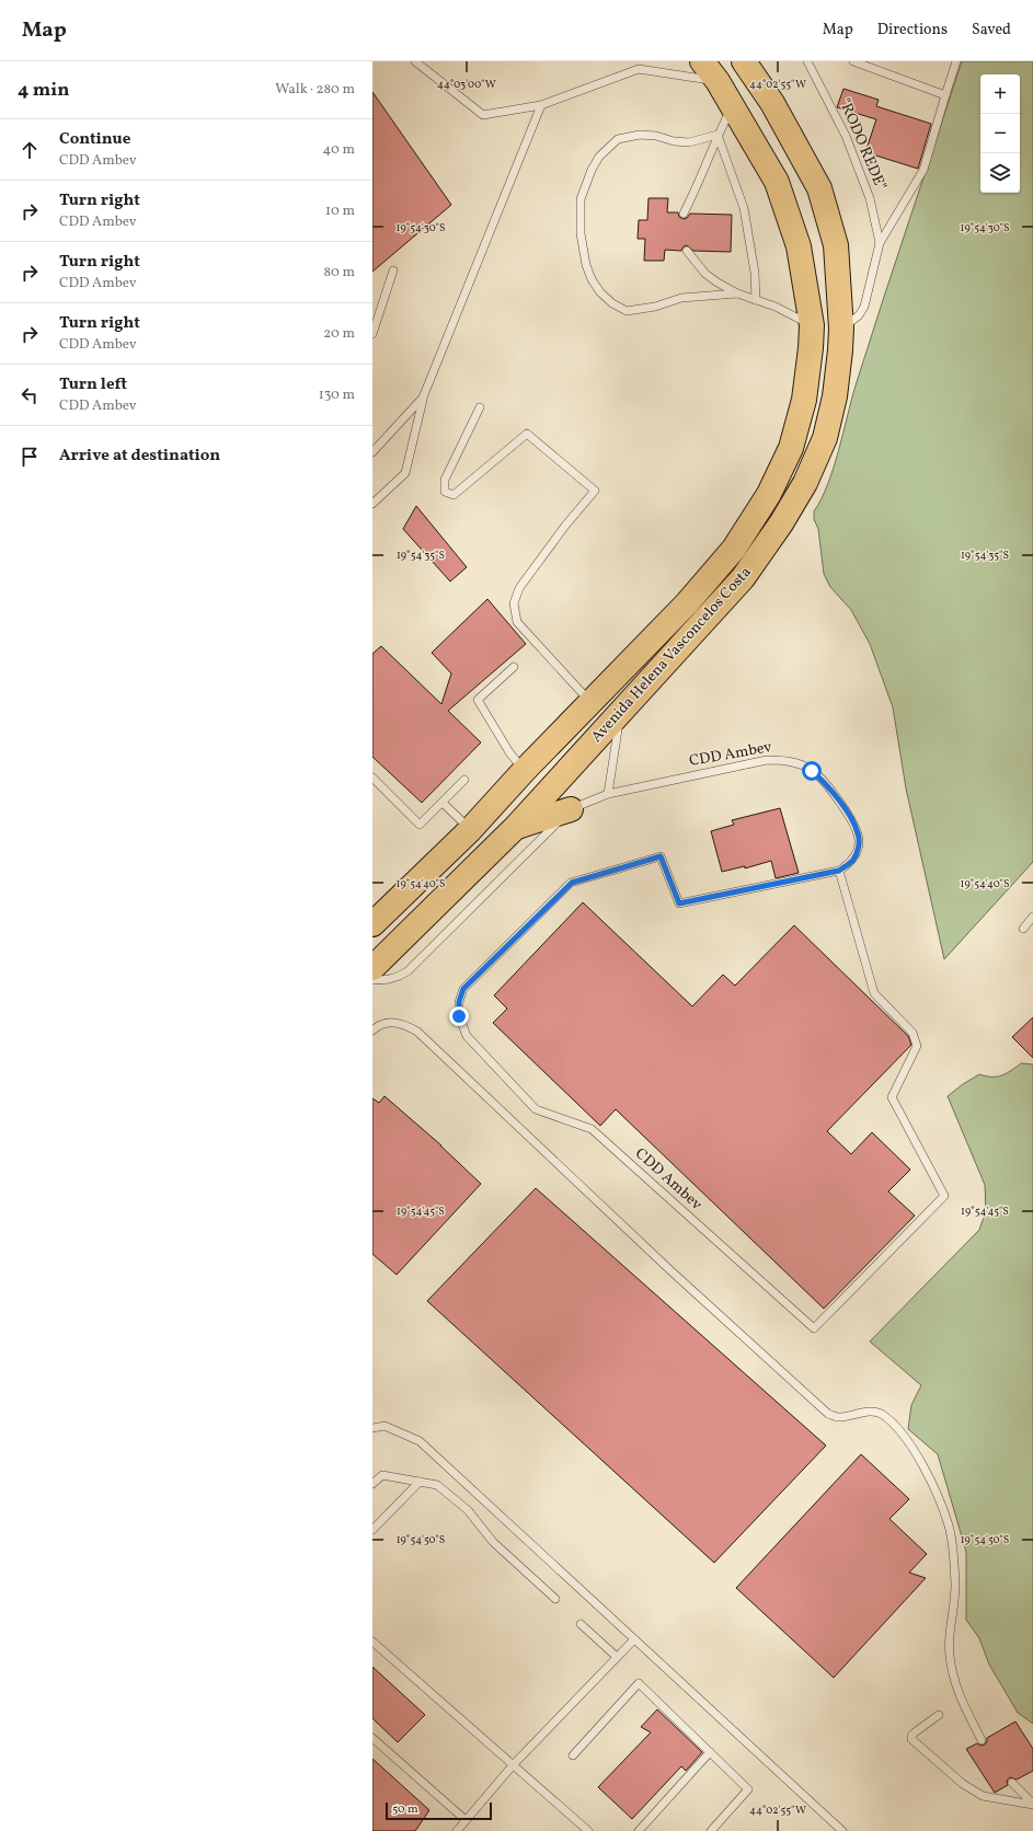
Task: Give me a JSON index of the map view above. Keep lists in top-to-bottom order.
{
  "streets": {
    "highway": ["Avenida Helena Vasconcelos Costa"],
    "lane": ["\"RODO REDE\"", "CDD Ambev"]
  },
  "crossings": [
    ["\"RODO REDE\"", "Avenida Helena Vasconcelos Costa"]
  ],
  "scale_bar": "50 m",
  "page": {
    "header": "Map",
    "nav": ["Map", "Directions", "Saved"],
    "heading": ["4 min", "Walk · 280 m"],
    "map_buttons": ["+", "−"],
    "list": [
      ["Continue", "CDD Ambev", "40 m"],
      ["Turn right", "CDD Ambev", "10 m"],
      ["Turn right", "CDD Ambev", "80 m"],
      ["Turn right", "CDD Ambev", "20 m"],
      ["Turn left", "CDD Ambev", "130 m"],
      "Arrive at destination"
    ],
    "scale": "50 m"
  },
  "coordinates": [
    "44°03'00\"W",
    "44°02'55\"W",
    "19°54'30\"S",
    "19°54'35\"S",
    "19°54'40\"S",
    "19°54'45\"S",
    "19°54'50\"S"
  ]
}
